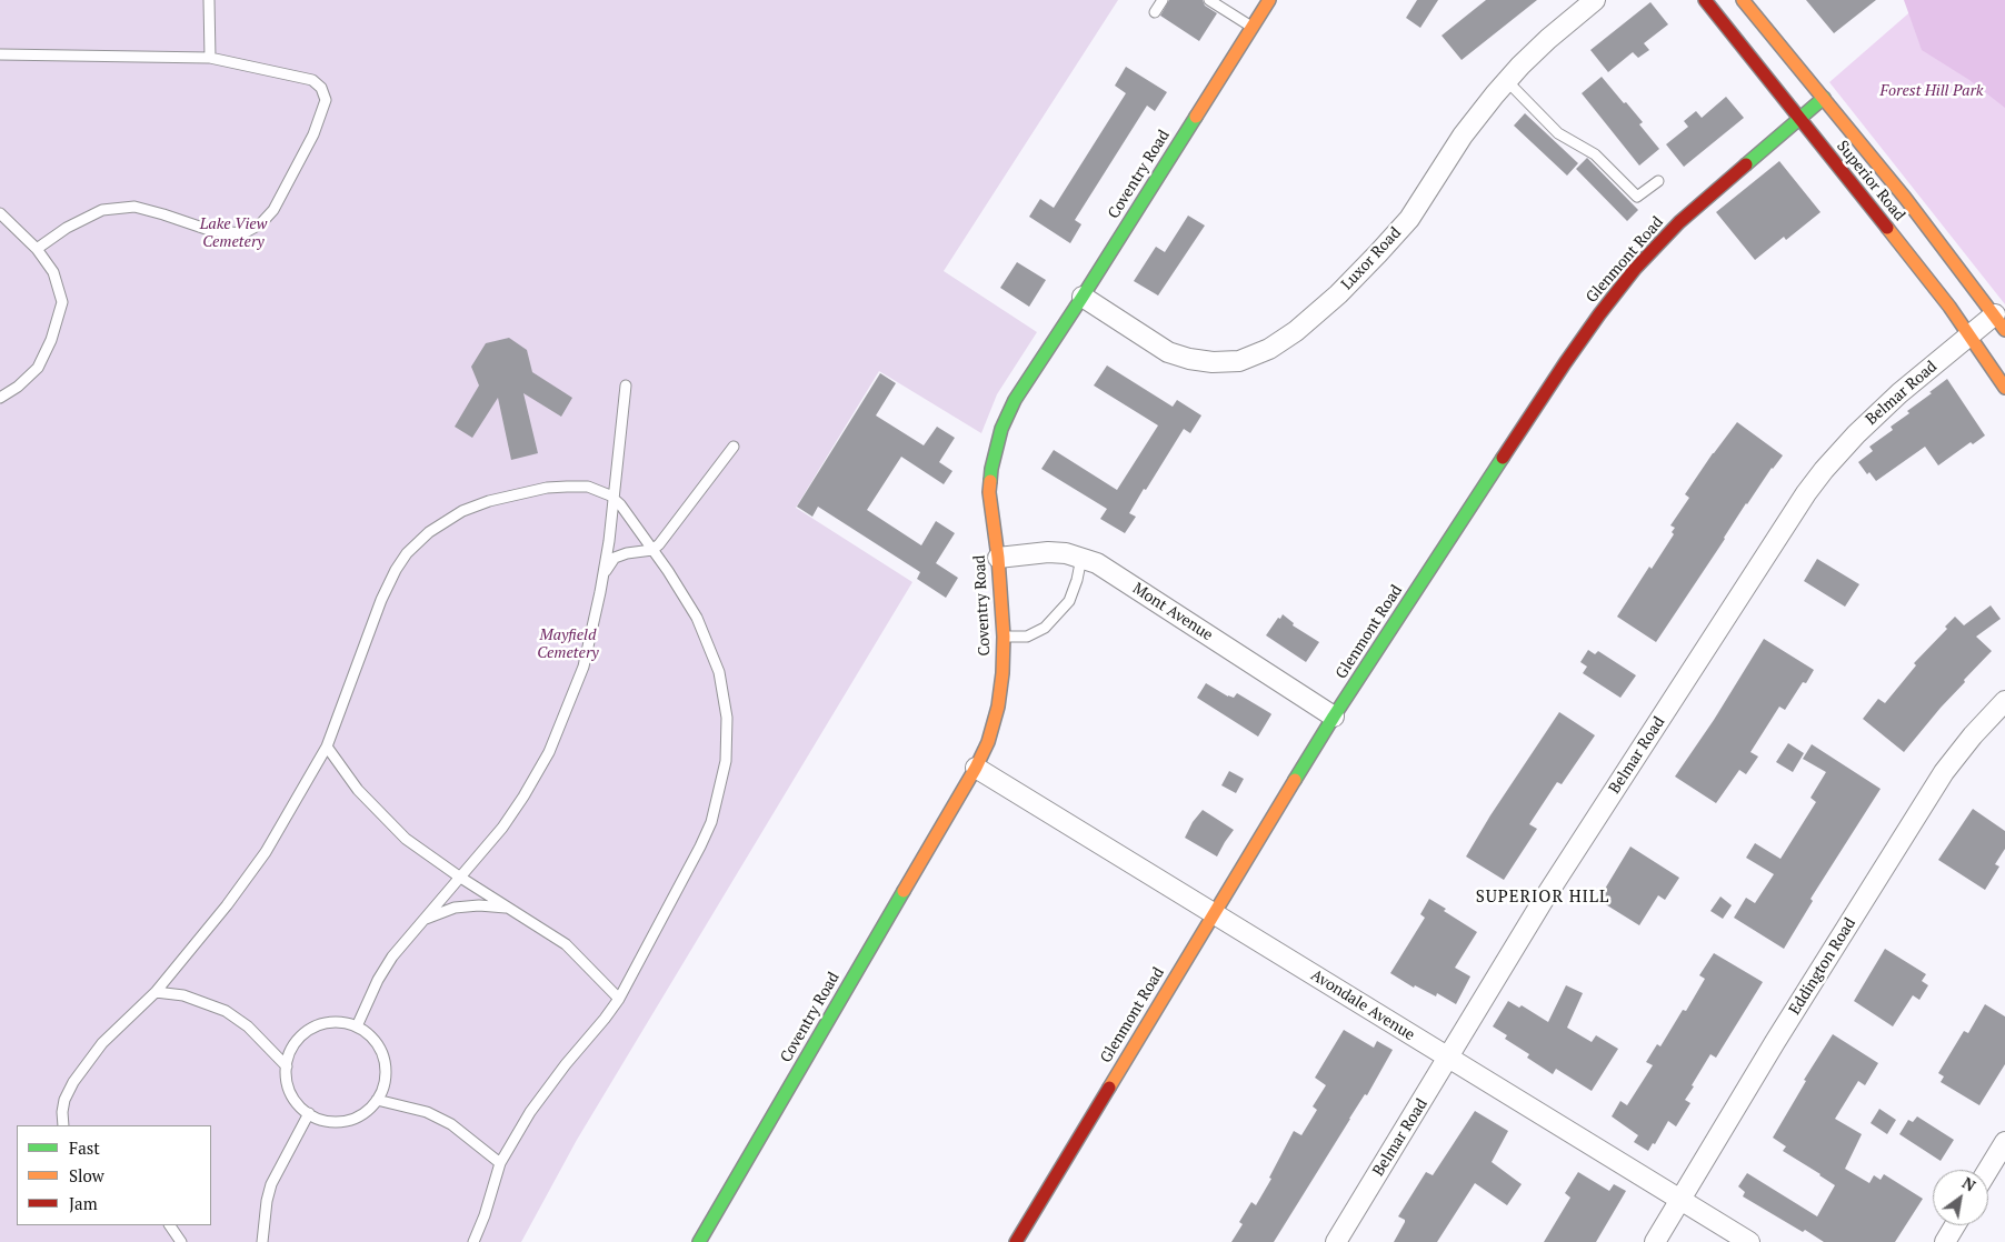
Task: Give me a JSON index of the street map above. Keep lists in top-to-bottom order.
{
  "streets": {
    "street": [
      "Coventry Road",
      "Superior Road",
      "Luxor Road",
      "Glenmont Road",
      "Belmar Road",
      "Mont Avenue",
      "Eddington Road",
      "Avondale Avenue"
    ]
  },
  "crossings": [
    ["Coventry Road", "Luxor Road"],
    ["Coventry Road", "Mont Avenue"],
    ["Coventry Road", "Avondale Avenue"],
    ["Superior Road", "Glenmont Road"],
    ["Superior Road", "Belmar Road"],
    ["Glenmont Road", "Mont Avenue"],
    ["Glenmont Road", "Avondale Avenue"],
    ["Belmar Road", "Avondale Avenue"],
    ["Eddington Road", "Avondale Avenue"]
  ],
  "districts": ["SUPERIOR HILL"],
  "parks": ["Forest Hill Park", "Lake View Cemetery", "Mayfield Cemetery"],
  "legend": ["Fast", "Slow", "Jam"],
  "north": "top right"
}
